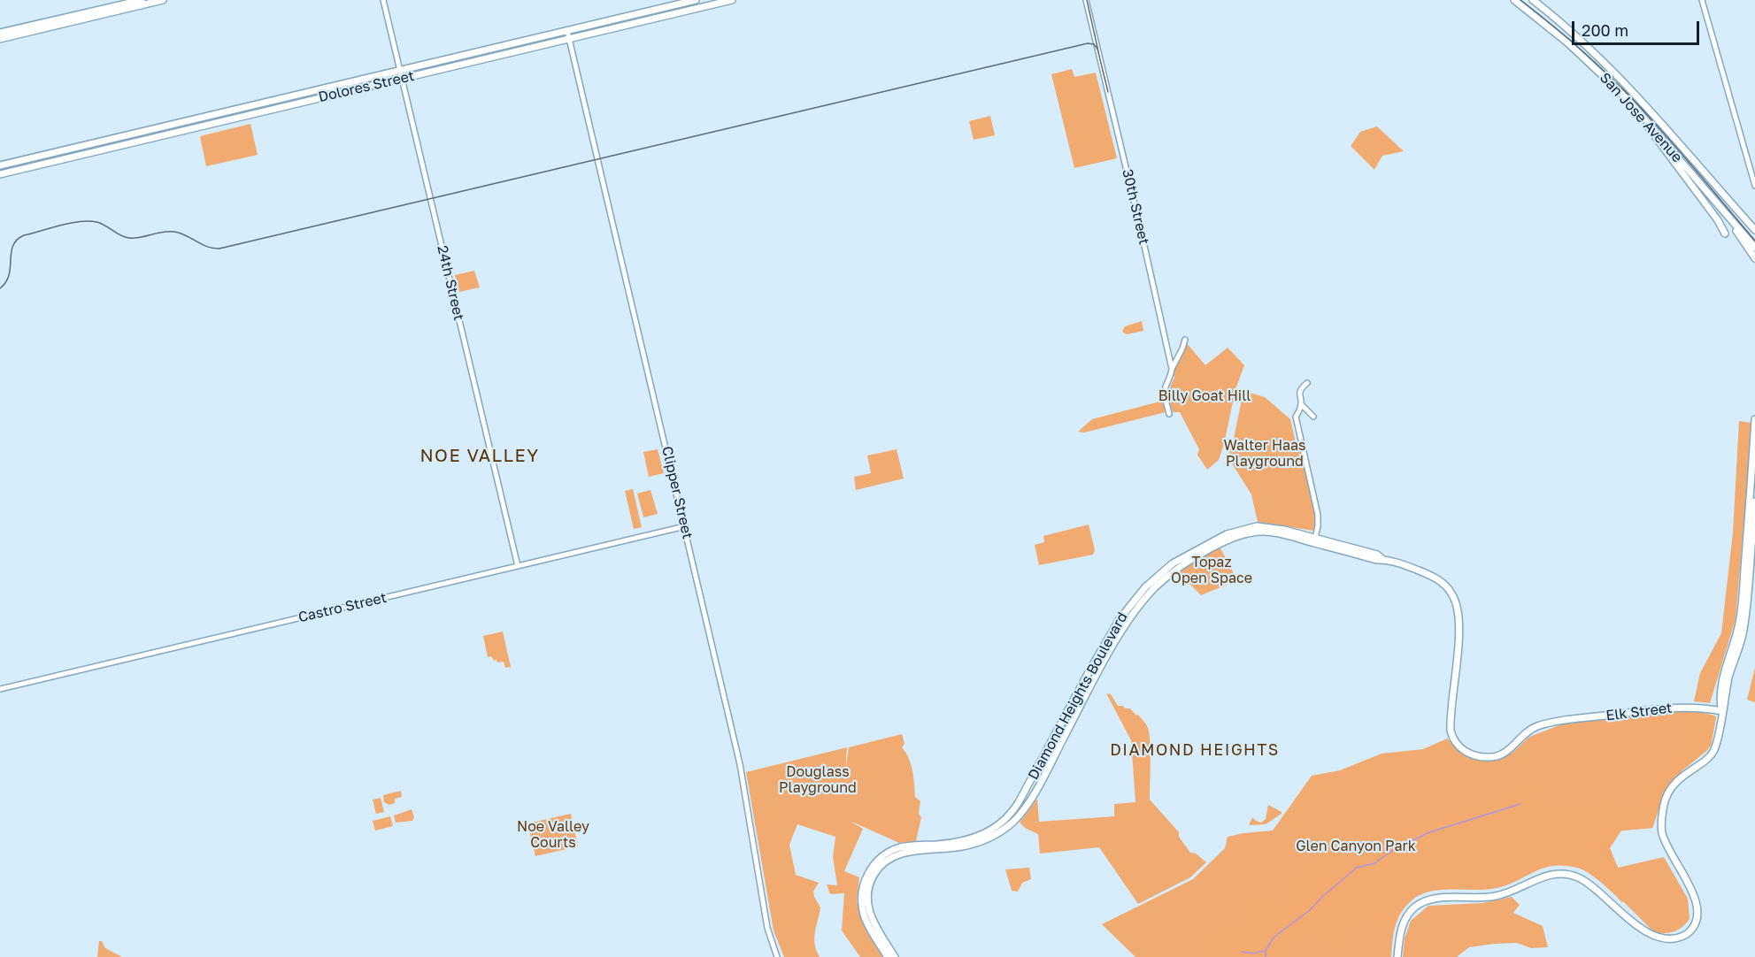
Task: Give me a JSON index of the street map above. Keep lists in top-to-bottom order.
{
  "streets": {
    "main road": [
      "Dolores Street",
      "San Jose Avenue",
      "Diamond Heights Boulevard",
      "Elk Street"
    ],
    "street": [
      "30th Street",
      "24th Street",
      "Clipper Street",
      "Castro Street"
    ]
  },
  "crossings": [
    ["Dolores Street", "24th Street"],
    ["Dolores Street", "Clipper Street"],
    ["24th Street", "Castro Street"],
    ["Clipper Street", "Castro Street"],
    ["Diamond Heights Boulevard", "Elk Street"]
  ],
  "districts": ["NOE VALLEY", "DIAMOND HEIGHTS"],
  "parks": [
    "Billy Goat Hill",
    "Walter Haas Playground",
    "Topaz Open Space",
    "Douglass Playground",
    "Noe Valley Courts",
    "Glen Canyon Park"
  ],
  "scale_bar": "200 m"
}
